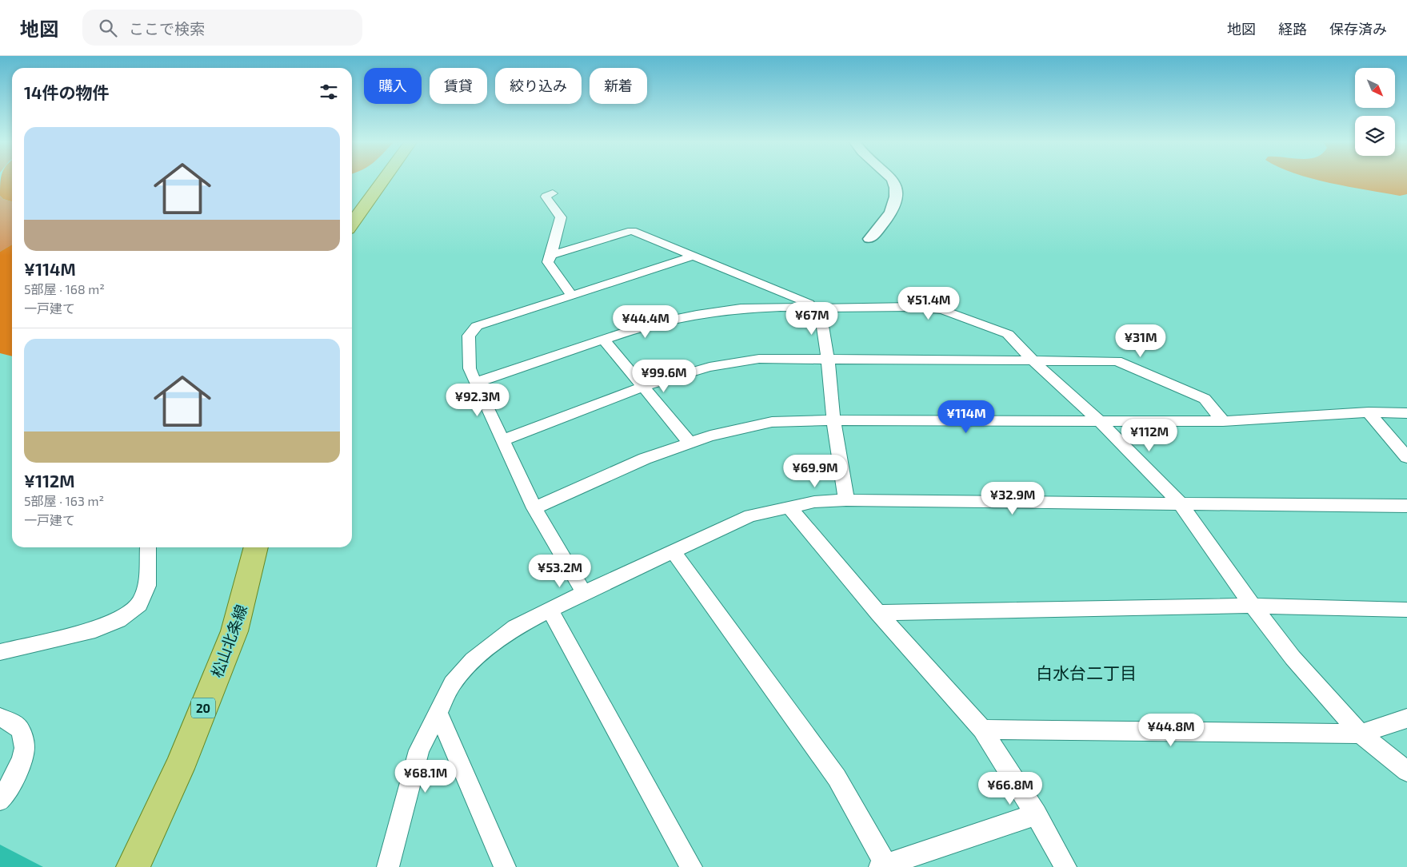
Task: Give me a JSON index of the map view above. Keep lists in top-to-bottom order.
{
  "streets": {
    "main road": ["松山北条線", "20"]
  },
  "districts": ["白水台二丁目"],
  "north": "bottom right",
  "page": {
    "header": "地図",
    "search": "ここで検索",
    "nav": ["地図", "経路", "保存済み"],
    "chip": [
      "購入",
      "賃貸",
      "絞り込み",
      "新着"
    ],
    "heading": "14件の物件",
    "list": [
      {
        "name": "¥114M",
        "note": "5部屋 · 168 m² · 一戸建て"
      },
      {
        "name": "¥112M",
        "note": "5部屋 · 163 m² · 一戸建て"
      }
    ],
    "price": [
      "¥51.4M",
      "¥67M",
      "¥44.4M",
      "¥31M",
      "¥99.6M",
      "¥92.3M",
      "¥114M",
      "¥112M",
      "¥69.9M",
      "¥32.9M",
      "¥53.2M",
      "¥44.8M",
      "¥68.1M",
      "¥66.8M"
    ]
  }
}
